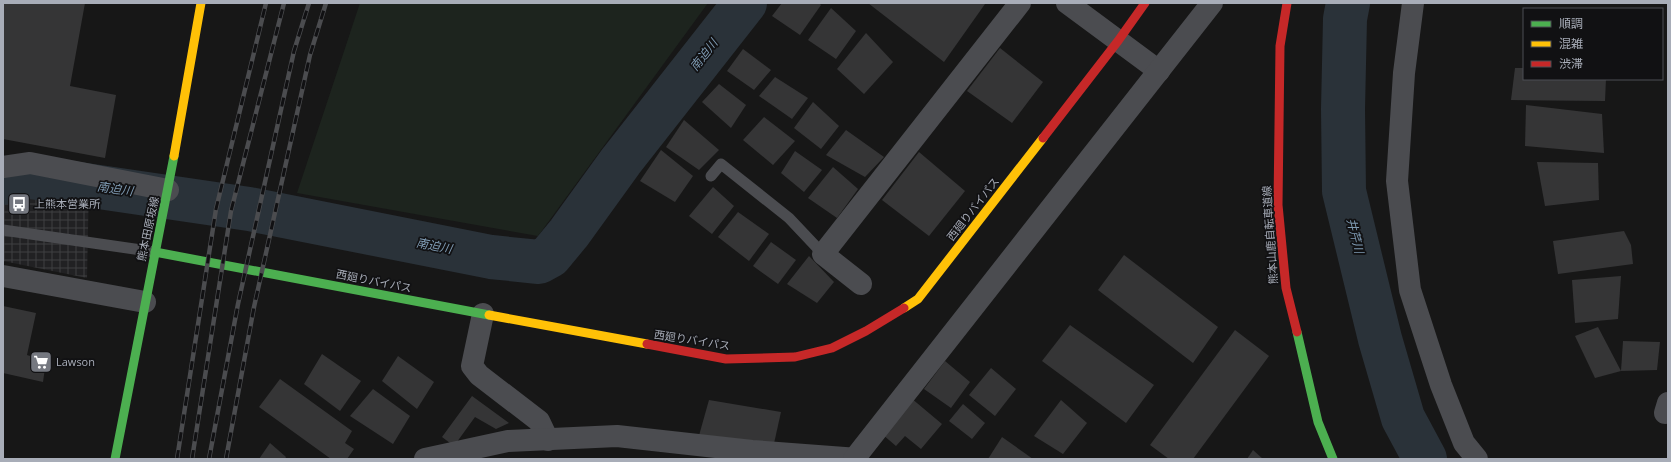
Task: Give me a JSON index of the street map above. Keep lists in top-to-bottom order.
{
  "streets": {
    "street": ["西廻りバイパス", "熊本田原坂線", "熊本山鹿自転車道線"]
  },
  "crossings": [
    ["西廻りバイパス", "熊本田原坂線"]
  ],
  "water": ["南迫川", "井芹川"],
  "places": {
    "bus stop": ["上熊本営業所"],
    "supermarket": ["Lawson"]
  },
  "legend": ["順調", "混雑", "渋滞"]
}
